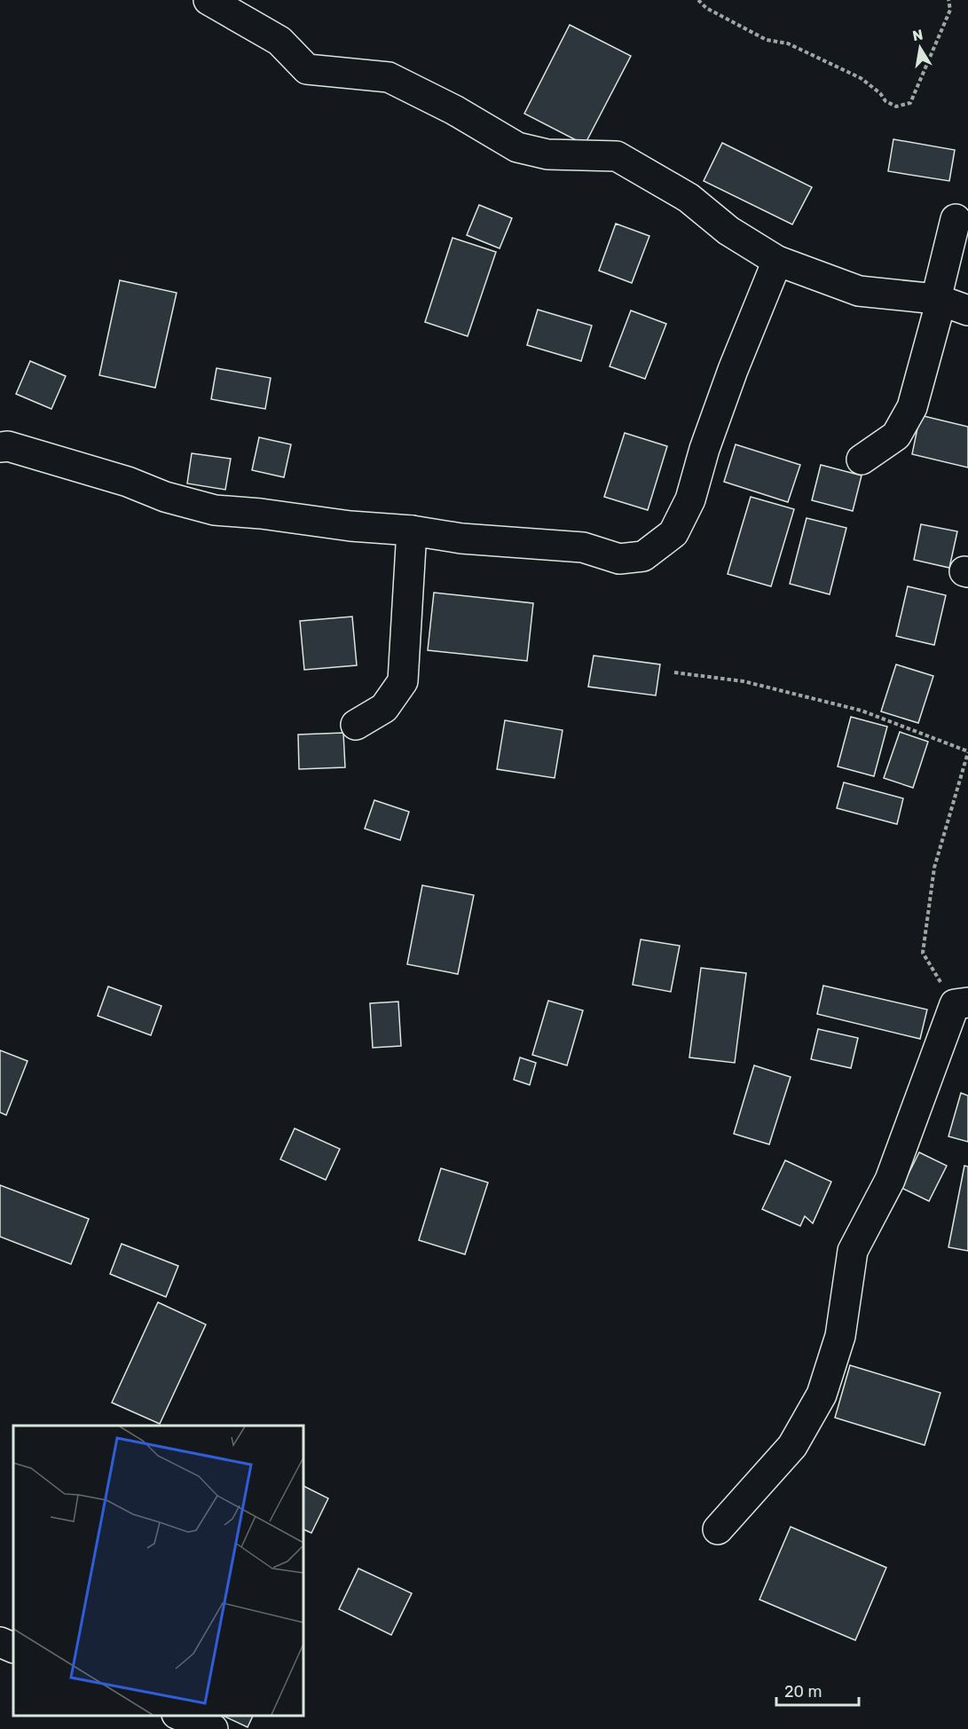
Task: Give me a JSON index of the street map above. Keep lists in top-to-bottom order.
{
  "scale_bar": "20 m",
  "north": "top"
}
